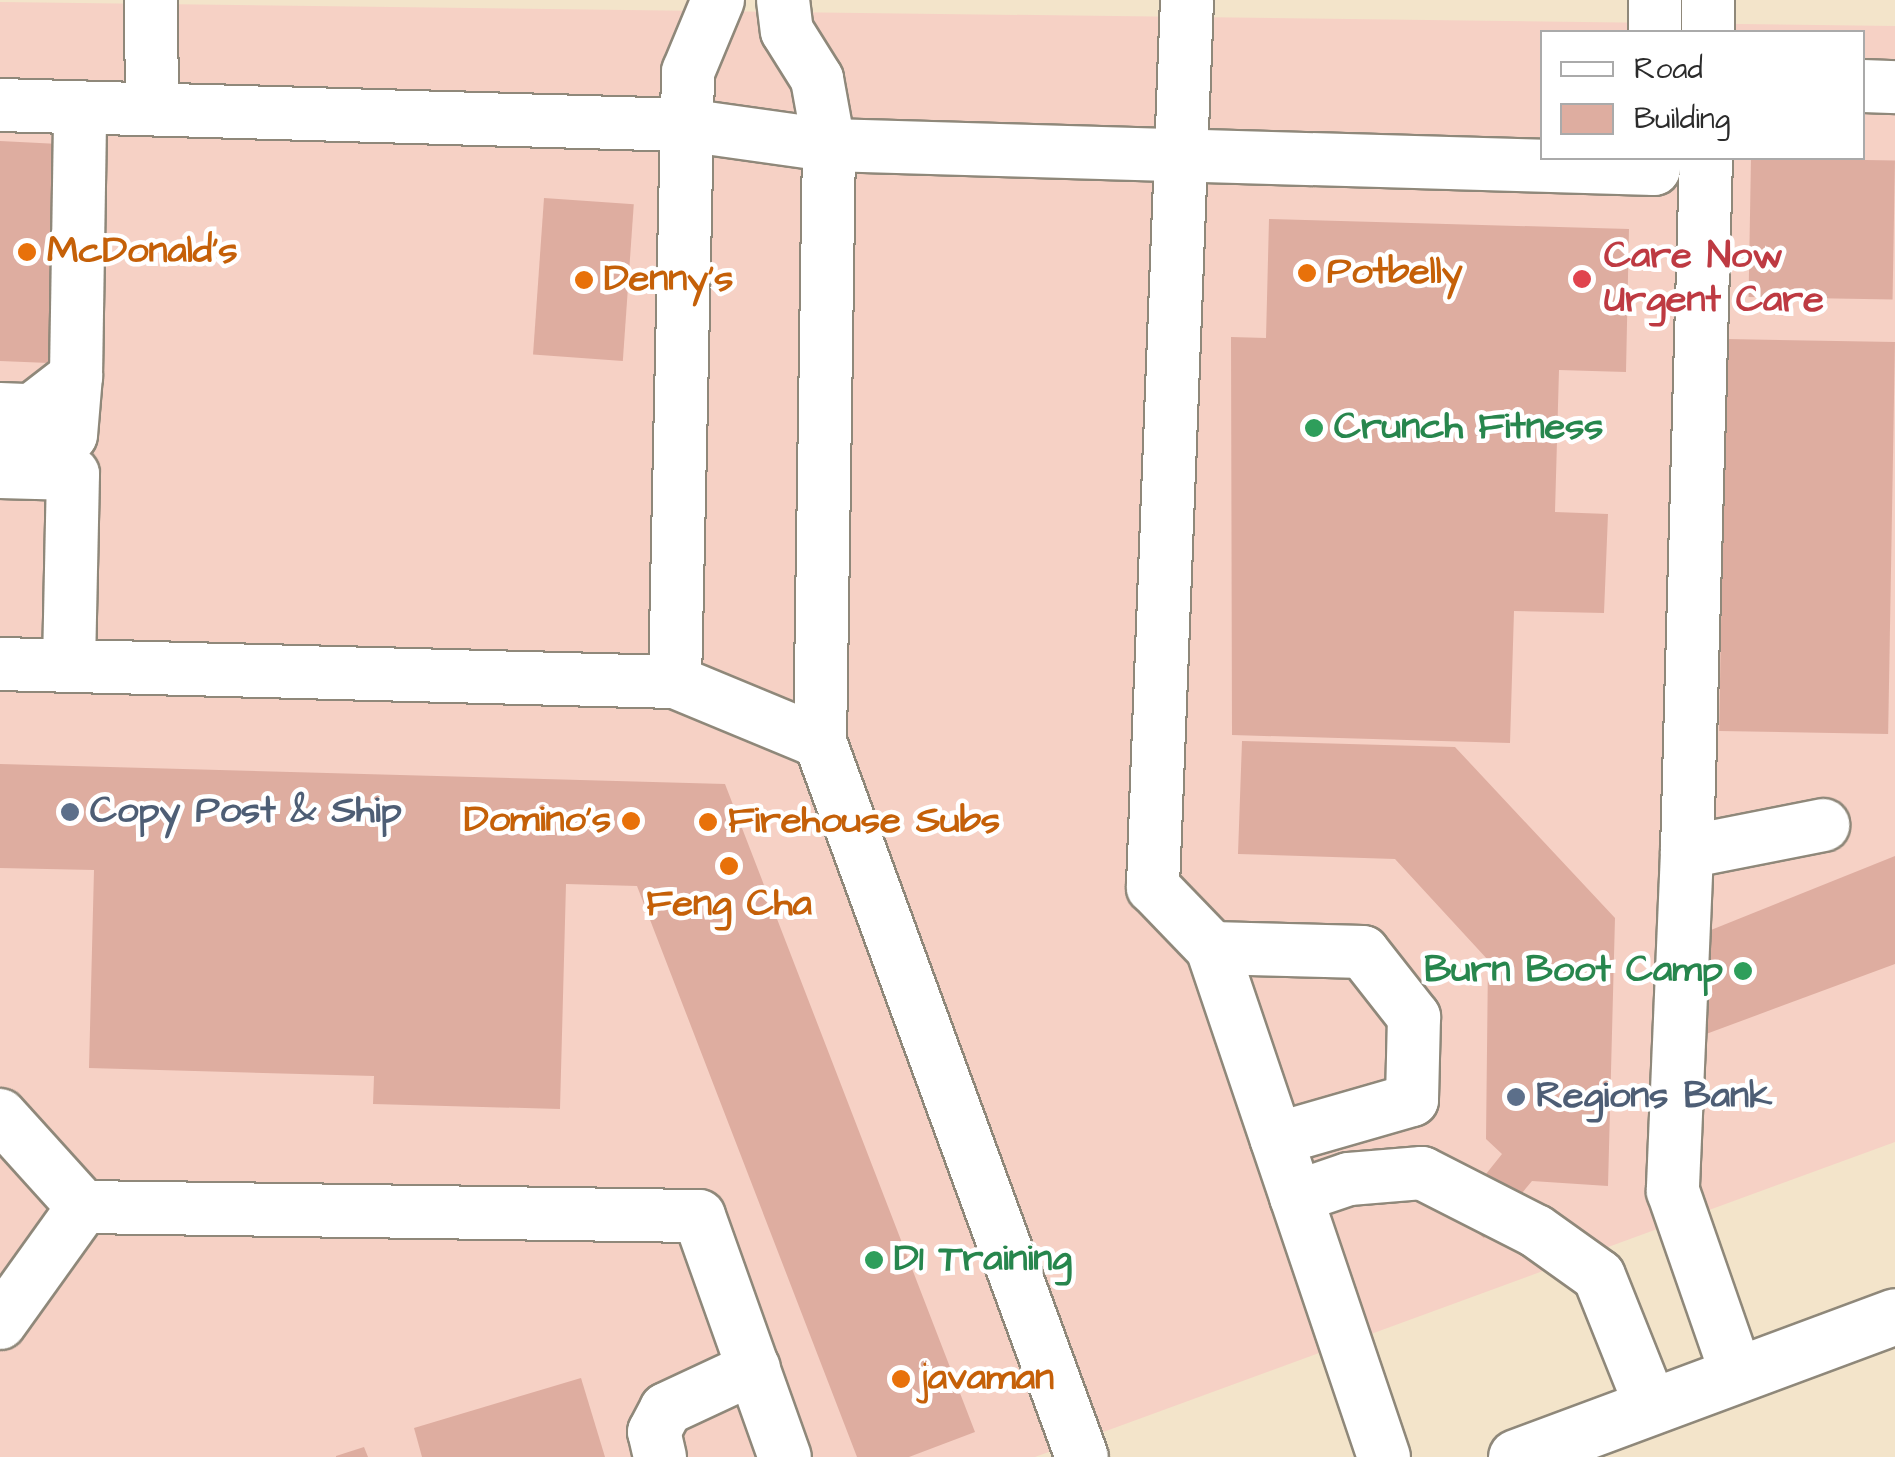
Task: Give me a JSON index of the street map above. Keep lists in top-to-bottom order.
{
  "places": [
    "McDonald's",
    "Potbelly",
    "Care Now Urgent Care",
    "Denny's",
    "Crunch Fitness",
    "Copy Post & Ship",
    "Domino's",
    "Firehouse Subs",
    "Feng Cha",
    "Burn Boot Camp",
    "Regions Bank",
    "D1 Training",
    "javaman"
  ],
  "legend": ["Road", "Building"]
}
